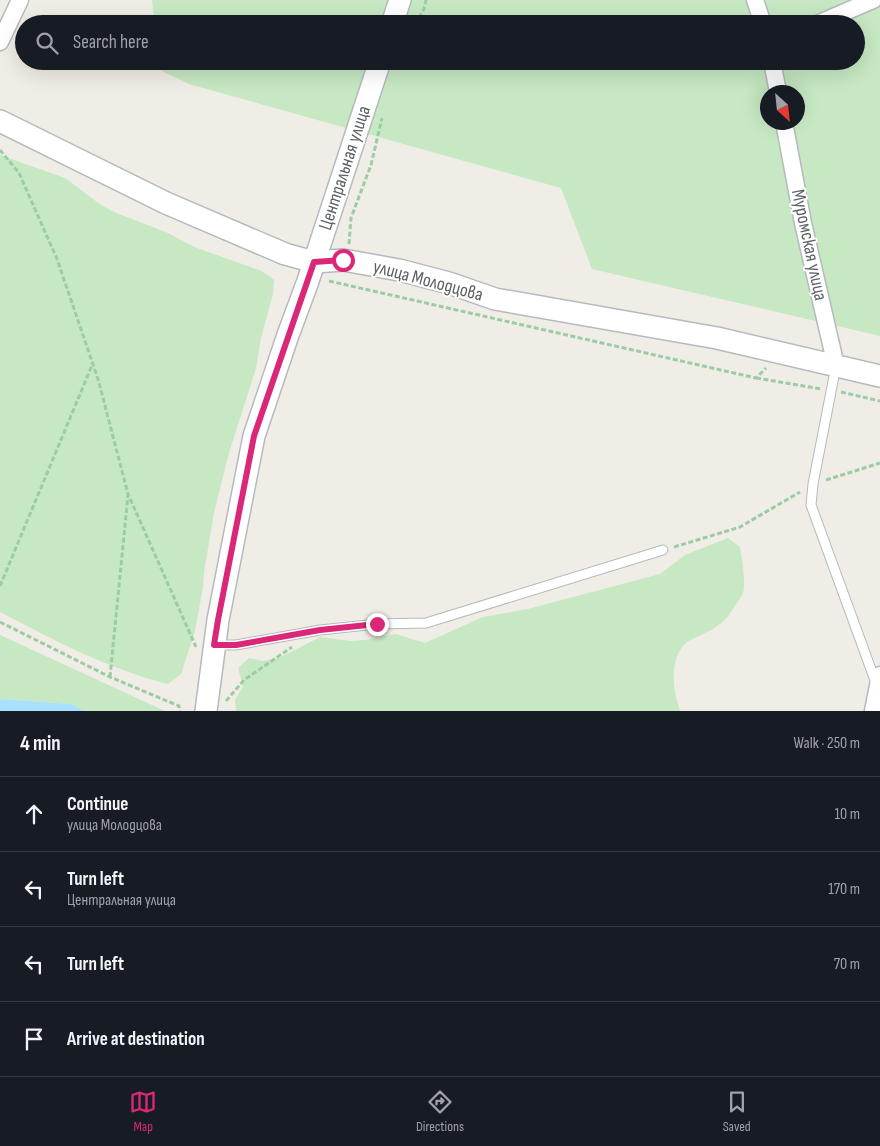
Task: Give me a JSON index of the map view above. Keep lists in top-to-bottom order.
{
  "streets": {
    "street": ["Центральная улица", "Муромская улица", "улица Молодцова"]
  },
  "crossings": [
    ["Центральная улица", "улица Молодцова"],
    ["Муромская улица", "улица Молодцова"]
  ],
  "north": "bottom right",
  "page": {
    "search": "Search here",
    "heading": ["4 min", "Walk · 250 m"],
    "list": [
      ["Continue", "улица Молодцова", "10 m"],
      ["Turn left", "Центральная улица", "170 m"],
      ["Turn left", "70 m"],
      "Arrive at destination"
    ],
    "nav": ["Map", "Directions", "Saved"]
  }
}
